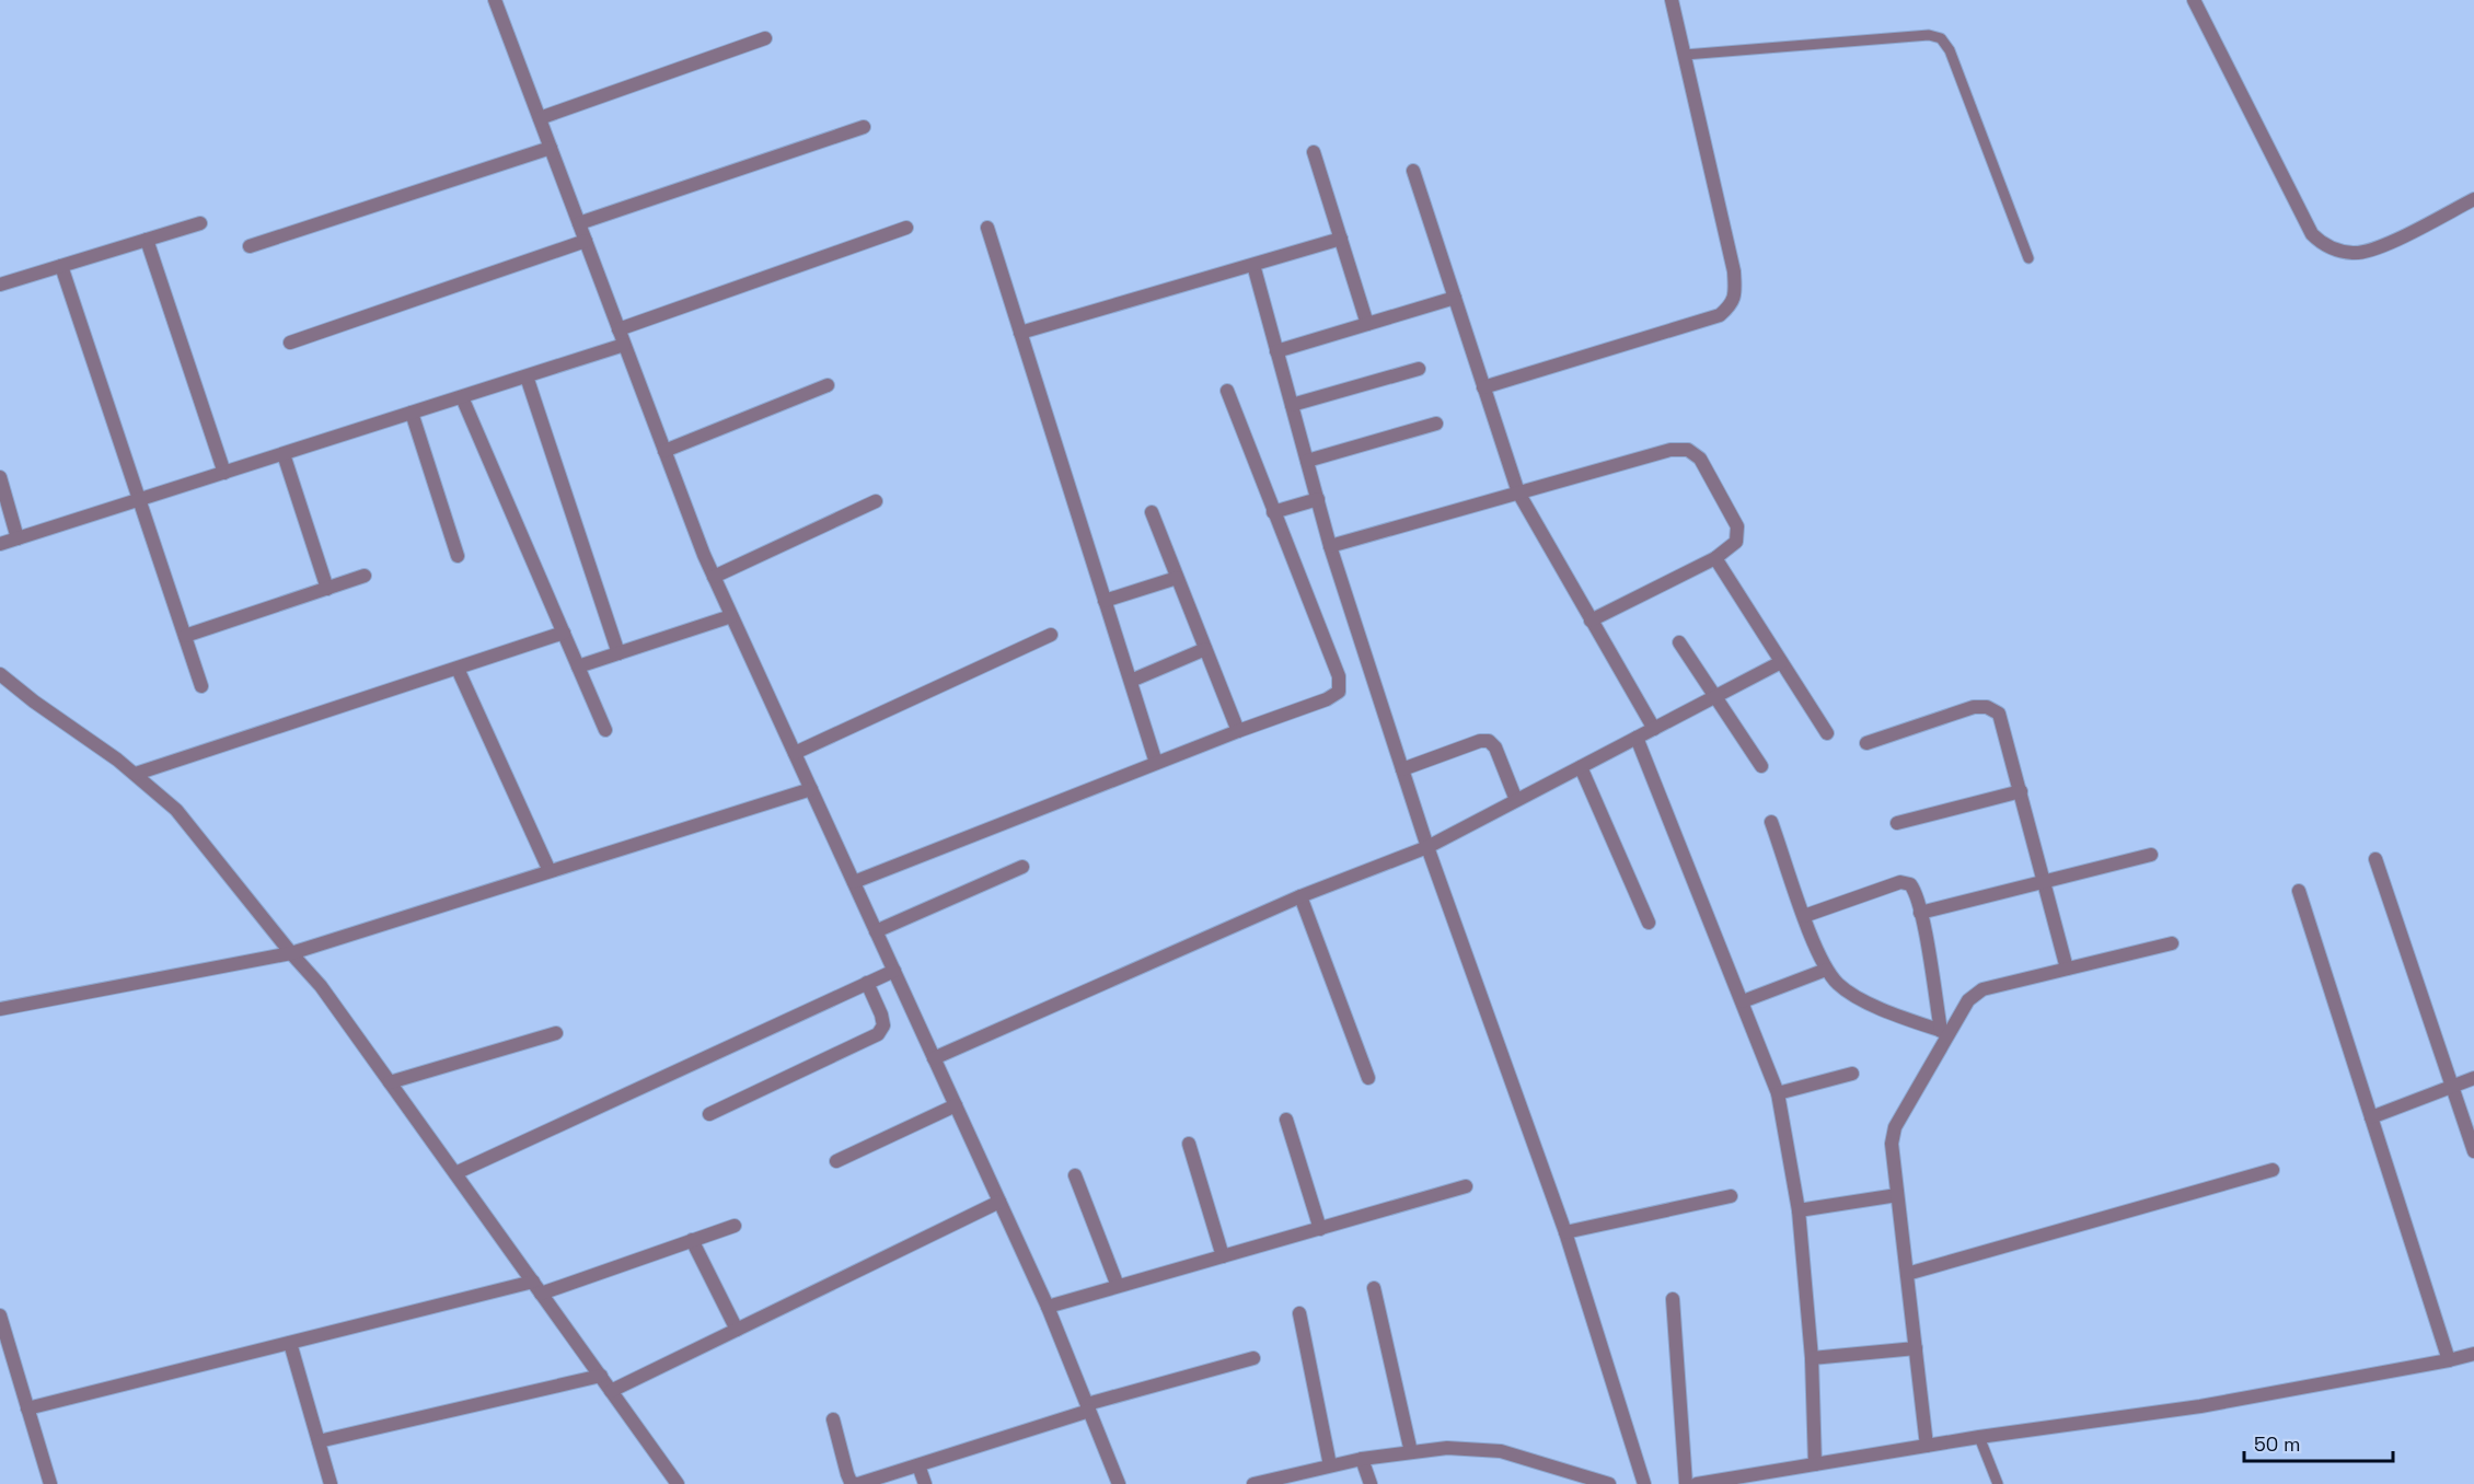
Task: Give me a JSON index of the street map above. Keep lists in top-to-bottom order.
{
  "scale_bar": "50 m"
}
